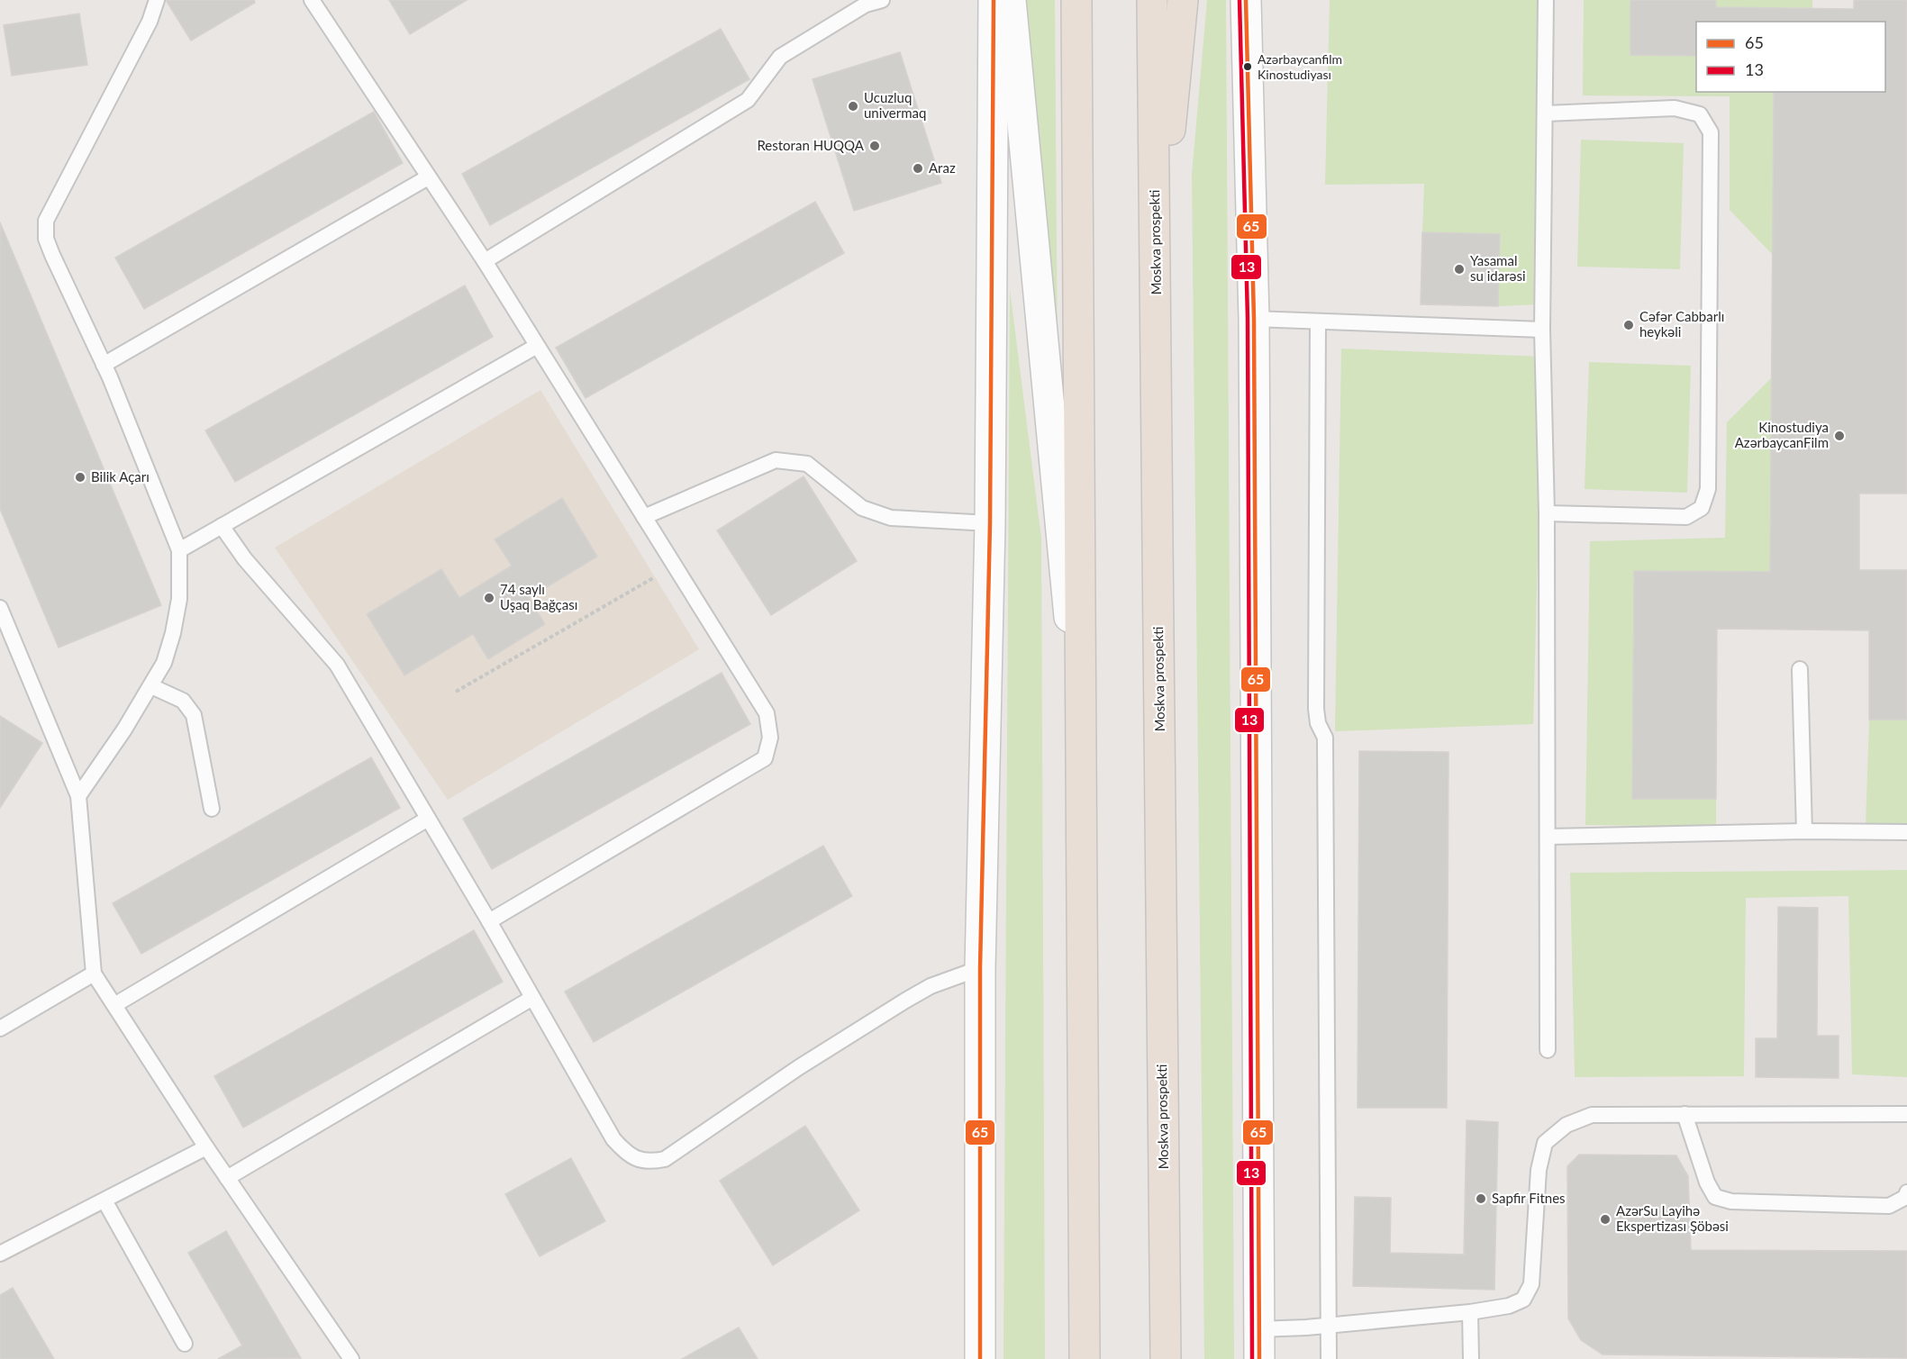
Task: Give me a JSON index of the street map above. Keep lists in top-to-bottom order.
{
  "streets": {
    "highway": ["Moskva prospekti"]
  },
  "places": [
    "Azərbaycanfilm Kinostudiyası",
    "Ucuzluq univermaq",
    "Restoran HUQQA",
    "Araz",
    "Yasamal su idarəsi",
    "Cəfər Cabbarlı heykəli",
    "Kinostudiya AzərbaycanFilm",
    "Bilik Açarı",
    "74 saylı Uşaq Bağçası",
    "Sapfir Fitnes",
    "AzərSu Layihə Ekspertizası Şöbəsi"
  ],
  "lines": ["transit line 65", "transit line 13"],
  "legend": ["65", "13"]
}
